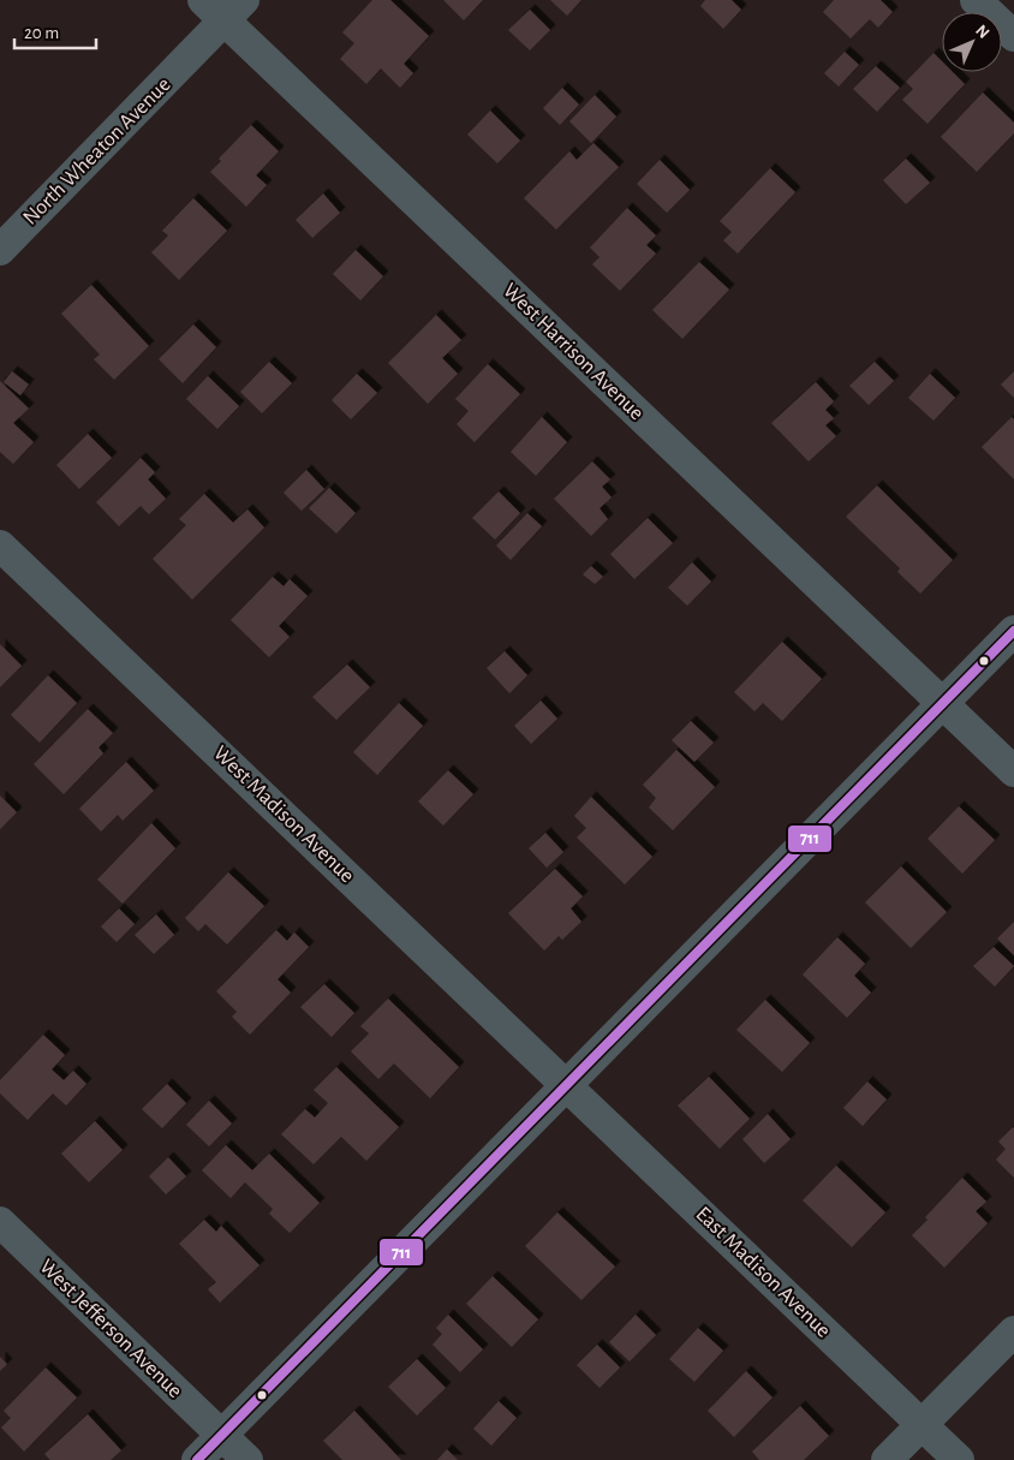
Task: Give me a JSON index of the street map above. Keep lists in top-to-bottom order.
{
  "streets": {
    "street": [
      "North Wheaton Avenue",
      "West Harrison Avenue",
      "West Madison Avenue",
      "East Madison Avenue",
      "West Jefferson Avenue"
    ]
  },
  "crossings": [
    ["North Wheaton Avenue", "West Harrison Avenue"],
    ["West Madison Avenue", "East Madison Avenue"]
  ],
  "lines": ["transit line 711"],
  "scale_bar": "20 m",
  "north": "top right"
}
